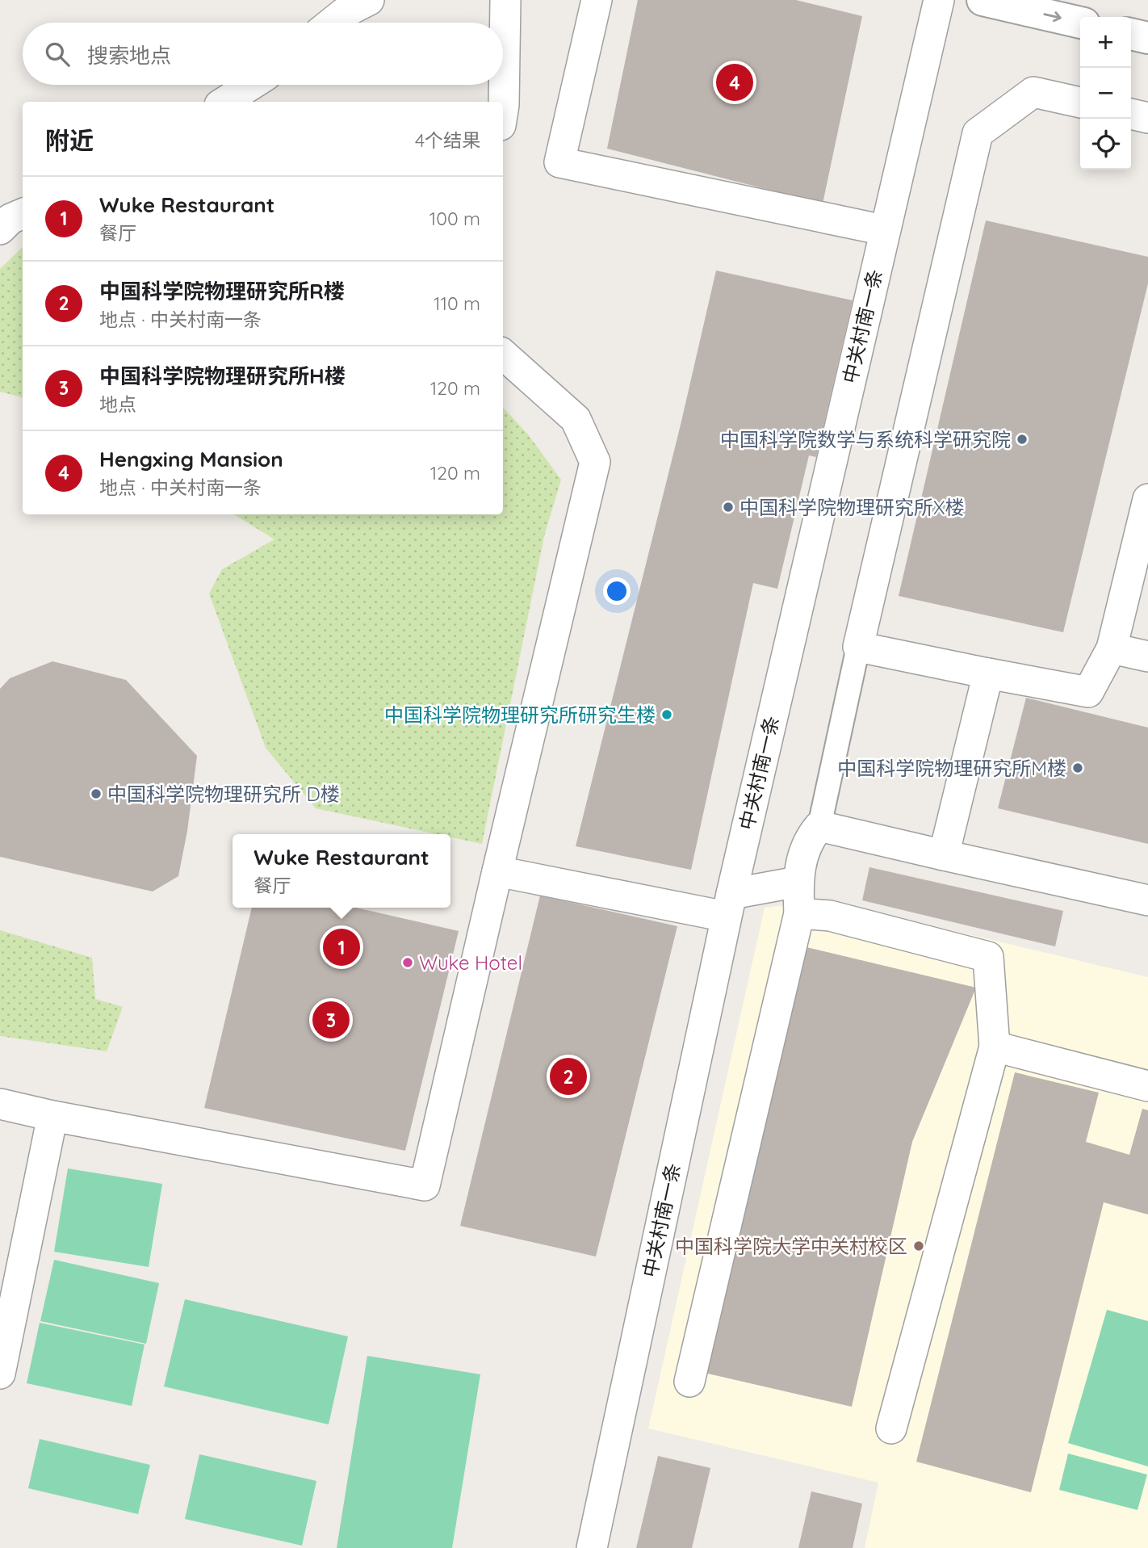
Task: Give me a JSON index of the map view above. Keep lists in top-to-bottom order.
{
  "streets": {
    "street": ["中关村南一条"]
  },
  "places": [
    "中国科学院数学与系统科学研究院",
    "中国科学院物理研究所X楼",
    "中国科学院物理研究所研究生楼",
    "中国科学院物理研究所M楼",
    "中国科学院物理研究所 D楼",
    "Wuke Hotel",
    "中国科学院大学中关村校区"
  ],
  "page": {
    "map_buttons": ["+", "−"],
    "search": "搜索地点",
    "pins": [
      "4",
      "1",
      "3",
      "2"
    ],
    "heading": ["附近", "4个结果"],
    "list": [
      {
        "mark": "1",
        "name": "Wuke Restaurant",
        "note": "餐厅",
        "value": "100 m"
      },
      {
        "mark": "2",
        "name": "中国科学院物理研究所R楼",
        "note": "地点 · 中关村南一条",
        "value": "110 m"
      },
      {
        "mark": "3",
        "name": "中国科学院物理研究所H楼",
        "note": "地点",
        "value": "120 m"
      },
      {
        "mark": "4",
        "name": "Hengxing Mansion",
        "note": "地点 · 中关村南一条",
        "value": "120 m"
      }
    ],
    "popup": ["Wuke Restaurant", "餐厅"]
  }
}
